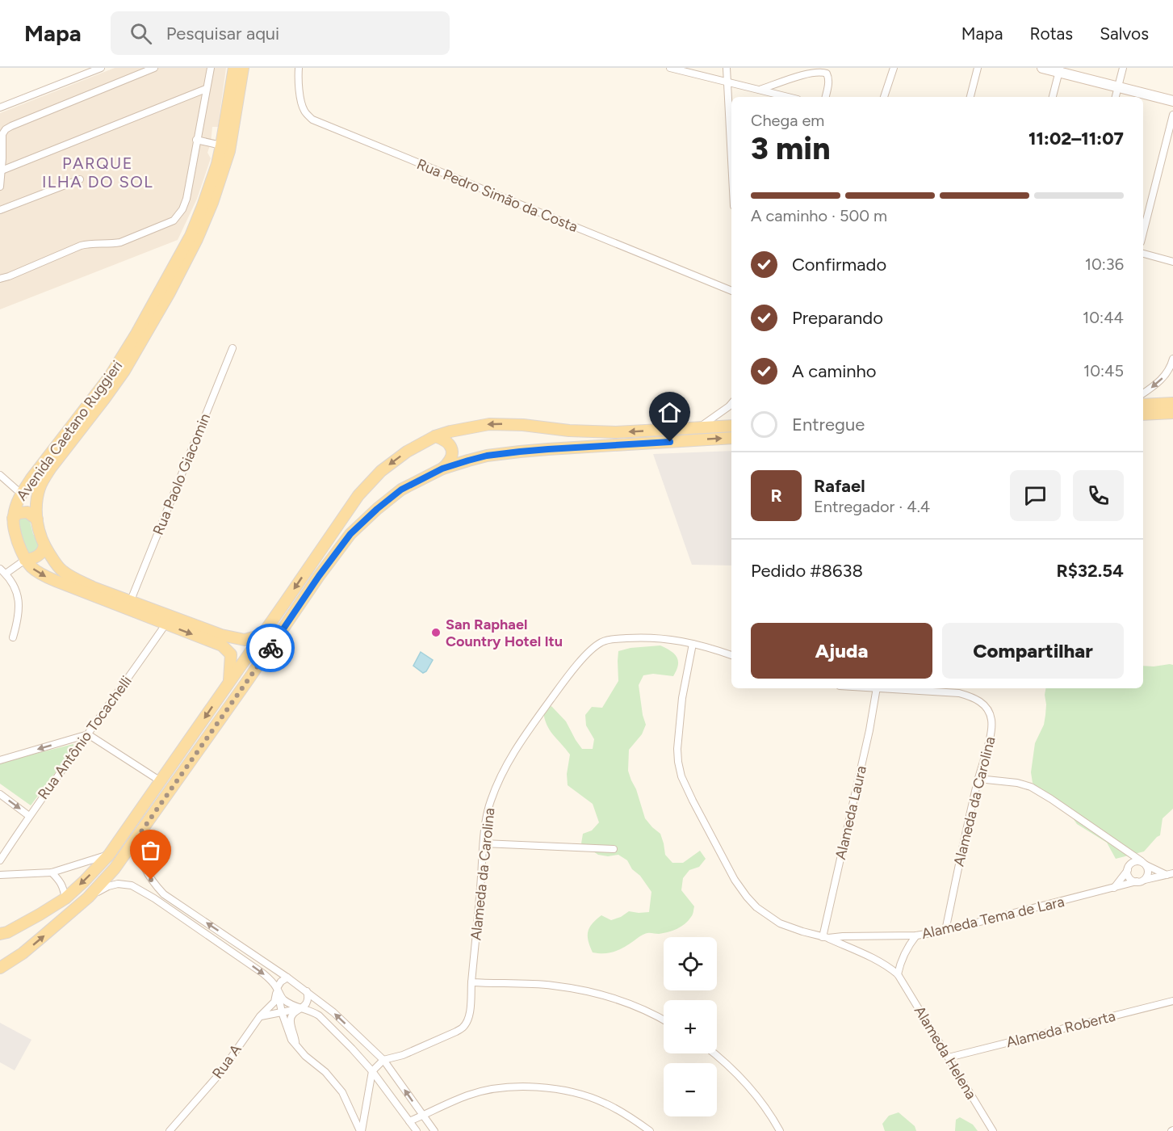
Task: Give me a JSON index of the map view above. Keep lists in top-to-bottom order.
{
  "streets": {
    "main road": ["Avenida Caetano Ruggieri"],
    "street": [
      "Rua Pedro Simão da Costa",
      "Rua Paolo Giacomin",
      "Rua Antônio Tocachelli",
      "Alameda da Carolina",
      "Alameda Laura",
      "Alameda Tema de Lara",
      "Alameda Roberta",
      "Alameda Helena",
      "Rua A"
    ]
  },
  "crossings": [
    ["Avenida Caetano Ruggieri", "Rua Paolo Giacomin"],
    ["Avenida Caetano Ruggieri", "Rua Antônio Tocachelli"],
    ["Alameda da Carolina", "Alameda Tema de Lara"],
    ["Alameda Laura", "Alameda Tema de Lara"],
    ["Alameda Laura", "Alameda Helena"],
    ["Alameda Tema de Lara", "Alameda Helena"],
    ["Alameda Roberta", "Alameda Helena"]
  ],
  "districts": ["PARQUE ILHA DO SOL"],
  "places": ["San Raphael Country Hotel Itu"],
  "page": {
    "header": "Mapa",
    "search": "Pesquisar aqui",
    "nav": ["Mapa", "Rotas", "Salvos"],
    "heading": ["3 min", "Chega em", "11:02–11:07"],
    "panel": [
      "Rafael",
      "Entregador · 4.4",
      "Pedido #8638",
      "R$32.54"
    ],
    "bar": "A caminho · 500 m",
    "list": [
      ["Confirmado", "10:36"],
      ["Preparando", "10:44"],
      ["A caminho", "10:45"],
      "Entregue"
    ],
    "round": "R",
    "buttons": ["Ajuda", "Compartilhar"],
    "map_buttons": ["+", "−"]
  }
}
